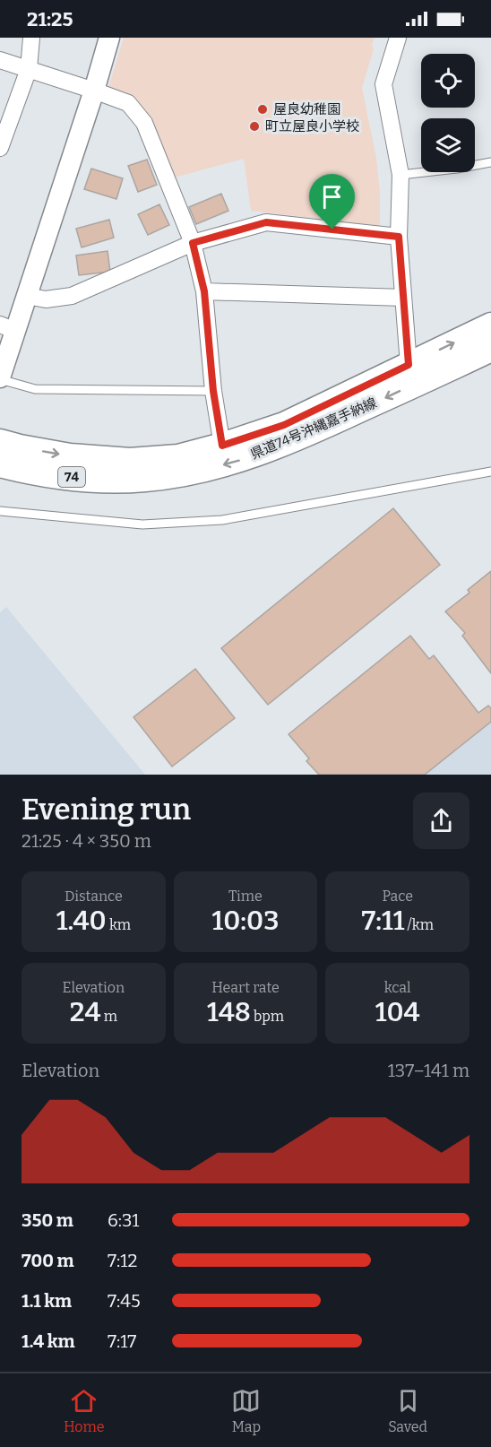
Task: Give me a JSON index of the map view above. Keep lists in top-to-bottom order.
{
  "streets": {
    "main road": ["県道74号沖縄嘉手納線", "74"]
  },
  "places": ["屋良幼稚園", "町立屋良小学校"],
  "page": {
    "status": "21:25",
    "heading": ["Evening run", "21:25 · 4 × 350 m"],
    "stats": [
      ["Distance", "1.40 km"],
      ["Time", "10:03"],
      ["Pace", "7:11 /km"],
      ["Elevation", "24 m"],
      ["Heart rate", "148 bpm"],
      ["kcal", "104"]
    ],
    "chart": ["Elevation", "137–141 m"],
    "list": [
      {
        "name": "350 m",
        "note": "6:31"
      },
      {
        "name": "700 m",
        "note": "7:12"
      },
      {
        "name": "1.1 km",
        "note": "7:45"
      },
      {
        "name": "1.4 km",
        "note": "7:17"
      }
    ],
    "tabs": ["Home", "Map", "Saved"]
  }
}
